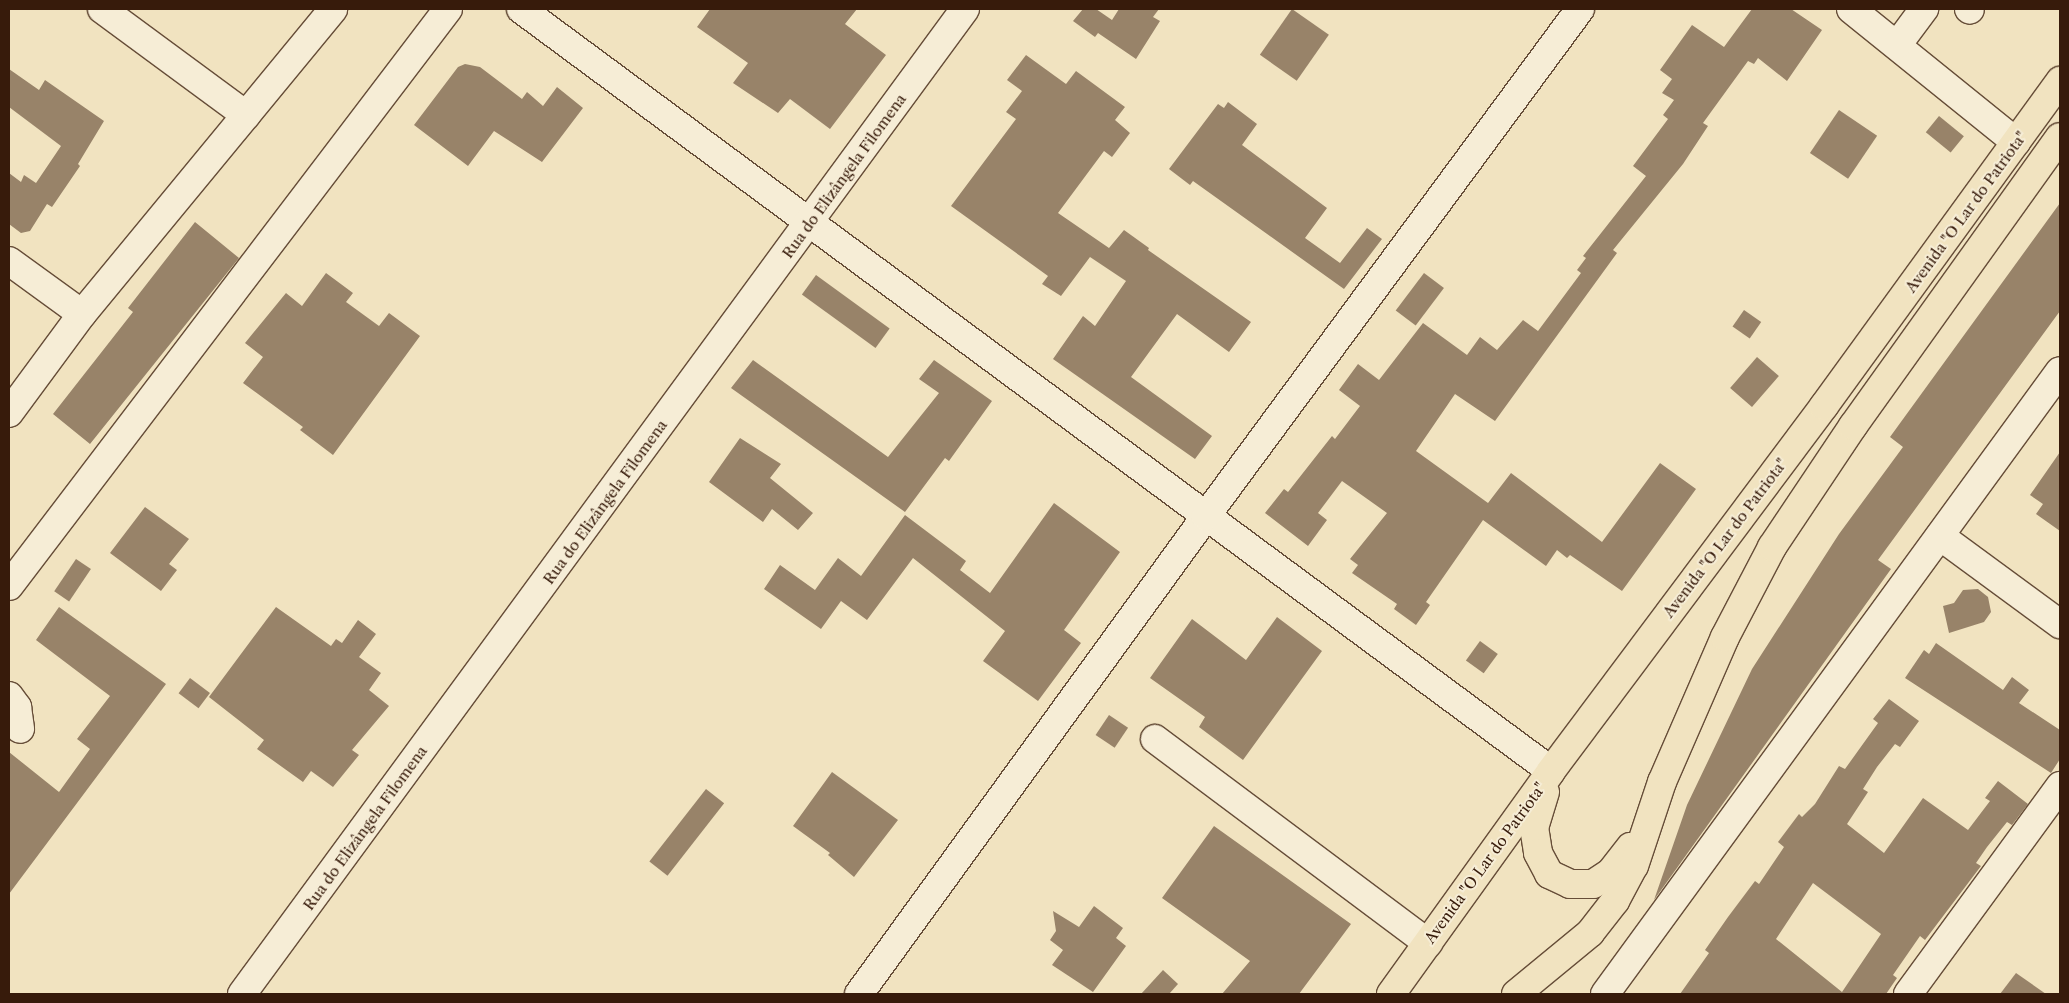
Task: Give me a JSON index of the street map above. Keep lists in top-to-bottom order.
{
  "streets": {
    "main road": ["Avenida \"O Lar do Patriota\""],
    "street": ["Rua do Elizângela Filomena"]
  }
}
